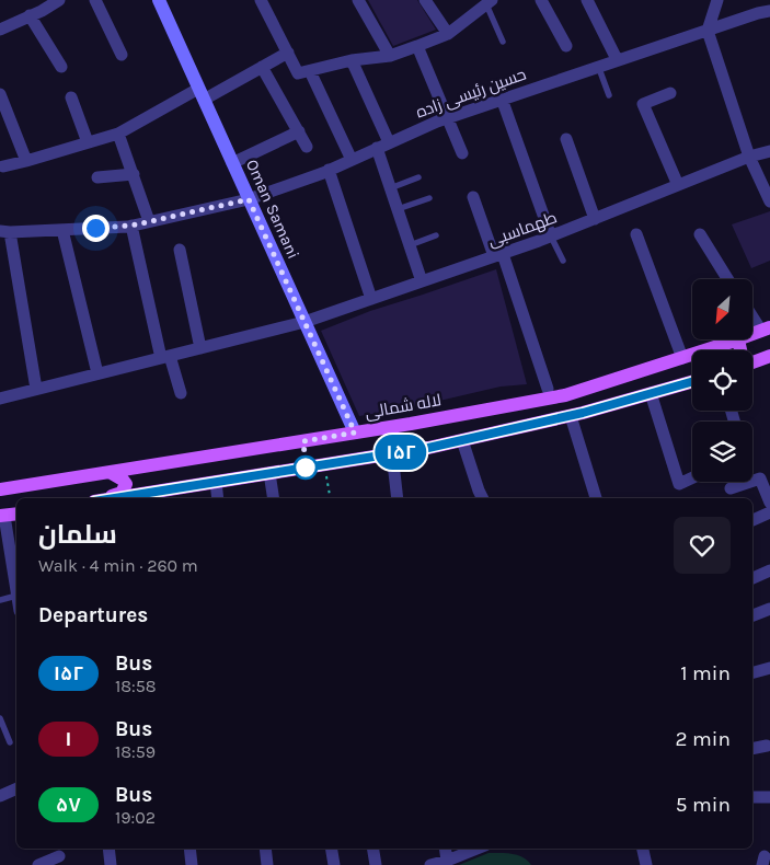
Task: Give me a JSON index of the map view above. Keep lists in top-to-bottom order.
{
  "streets": {
    "main road": ["لاله شمالی"],
    "street": ["حسین رئیسی زاده", "Oman Samani", "طهماسبی"]
  },
  "crossings": [
    ["حسین رئیسی زاده", "Oman Samani"],
    ["Oman Samani", "طهماسبی"],
    ["Oman Samani", "لاله شمالی"]
  ],
  "lines": ["bus line ۱۵۲"],
  "north": "bottom left",
  "page": {
    "on_map": "۱۵۲",
    "heading": [
      ["سلمان", "Walk · 4 min · 260 m"],
      "Departures"
    ],
    "list": [
      {
        "mark": "۱۵۲",
        "name": "Bus",
        "note": "18:58",
        "value": "1 min"
      },
      {
        "mark": "۱",
        "name": "Bus",
        "note": "18:59",
        "value": "2 min"
      },
      {
        "mark": "۵۷",
        "name": "Bus",
        "note": "19:02",
        "value": "5 min"
      }
    ]
  }
}
